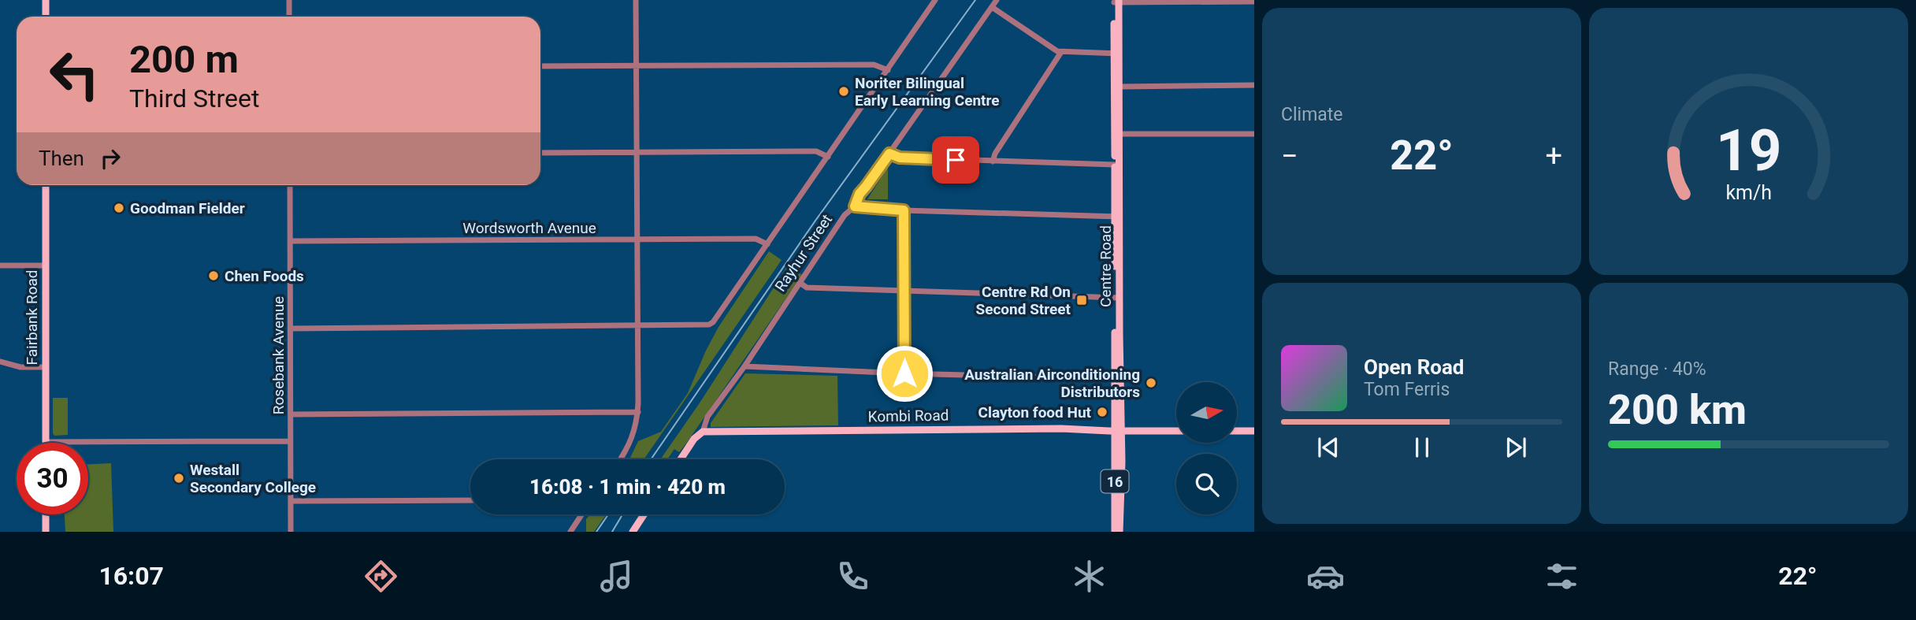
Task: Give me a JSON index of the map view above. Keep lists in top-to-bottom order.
{
  "streets": {
    "main road": [
      "Rayhur Street",
      "Centre Road",
      "Fairbank Road",
      "Kombi Road",
      "16"
    ],
    "street": ["Wordsworth Avenue", "Rosebank Avenue"]
  },
  "crossings": [
    ["Wordsworth Avenue", "Rosebank Avenue"],
    ["Rayhur Street", "Kombi Road"],
    ["Centre Road", "Kombi Road"]
  ],
  "places": {
    "other": [
      "Noriter Bilingual Early Learning Centre",
      "Goodman Fielder",
      "Chen Foods",
      "Australian Airconditioning Distributors",
      "Clayton food Hut",
      "Westall Secondary College"
    ],
    "transit": ["Centre Rd On Second Street"]
  },
  "north": "right",
  "page": {
    "tile": [
      "Climate",
      ["Range · 40%", "200 km"]
    ],
    "turn": ["200 m", "Third Street"],
    "then": "Then",
    "heat": ["−", "22°", "+"],
    "song": ["Open Road", "Tom Ferris"],
    "limit": "30",
    "trip": "16:08 · 1 min · 420 m",
    "tabs": ["16:07", "22°"],
    "gauge": ["19", "km/h"]
  }
}
